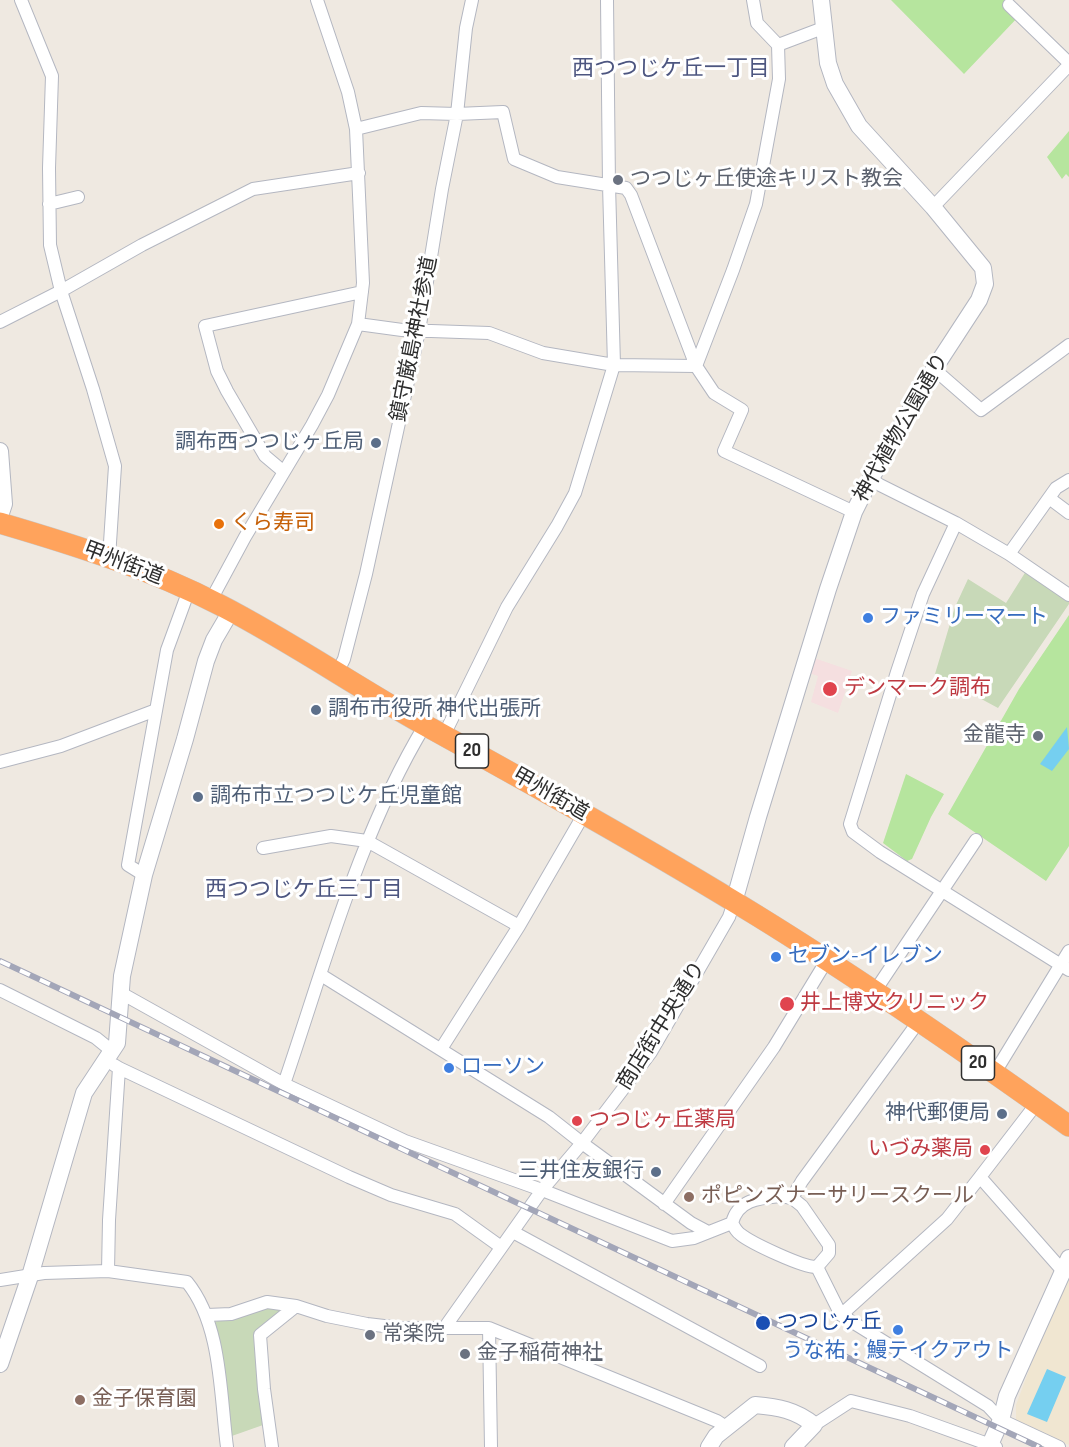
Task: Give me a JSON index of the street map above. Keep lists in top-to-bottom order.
{
  "streets": {
    "highway": ["甲州街道", "20"],
    "street": ["鎮守厳島神社参道", "神代植物公園通り", "商店街中央通り"]
  },
  "crossings": [
    ["鎮守厳島神社参道", "甲州街道"],
    ["神代植物公園通り", "甲州街道"],
    ["神代植物公園通り", "商店街中央通り"],
    ["甲州街道", "商店街中央通り"]
  ],
  "districts": ["西つつじケ丘一丁目", "西つつじケ丘三丁目"],
  "places": [
    "つつじヶ丘使途キリスト教会",
    "調布西つつじヶ丘局",
    "くら寿司",
    "ファミリーマート",
    "デンマーク調布",
    "調布市役所 神代出張所",
    "金龍寺",
    "調布市立つつじケ丘児童館",
    "セブン-イレブン",
    "井上博文クリニック",
    "ローソン",
    "神代郵便局",
    "つつじヶ丘薬局",
    "いづみ薬局",
    "三井住友銀行",
    "ポピンズナーサリースクール",
    "つつじヶ丘",
    "うな祐：鰻テイクアウト",
    "常楽院",
    "金子稲荷神社",
    "金子保育園"
  ]
}
